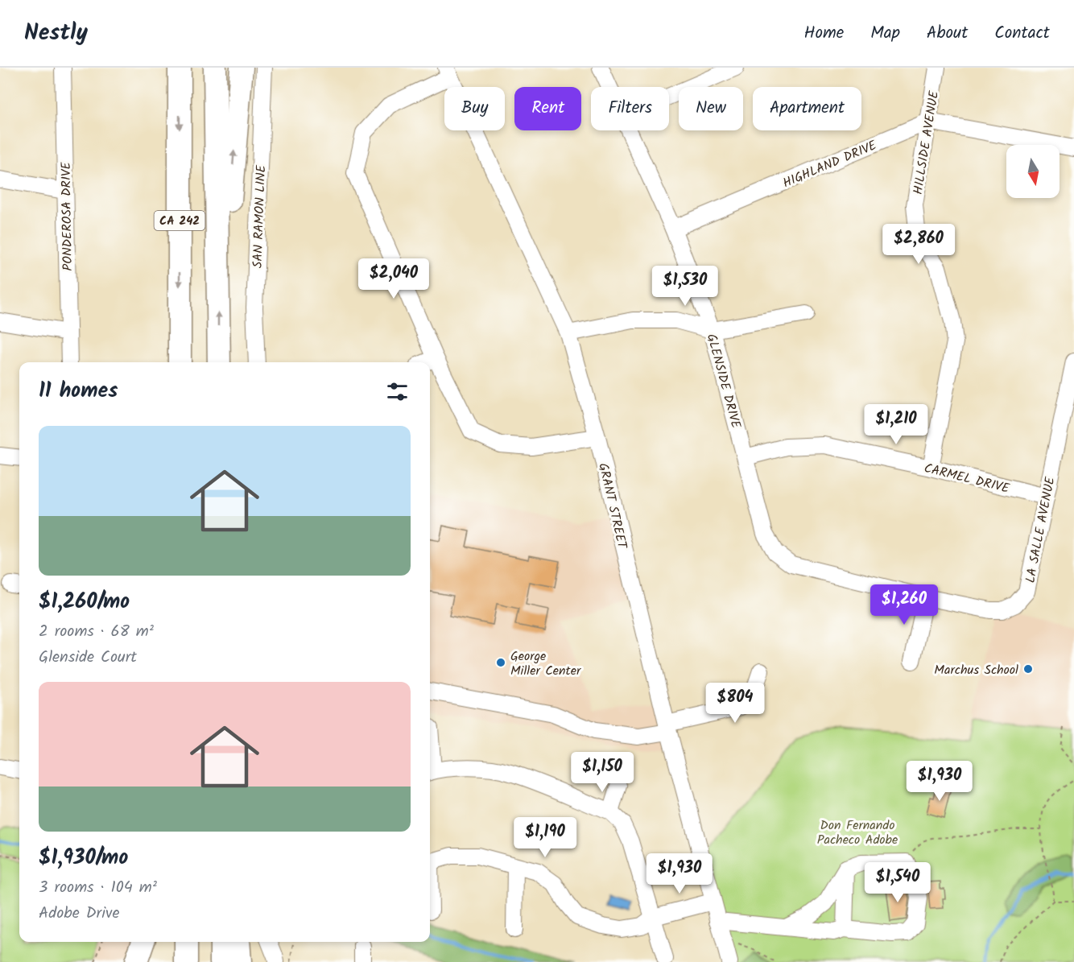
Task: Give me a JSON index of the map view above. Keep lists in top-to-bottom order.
{
  "streets": {
    "highway": ["CA 242"],
    "street": [
      "HILLSIDE AVENUE",
      "HIGHLAND DRIVE",
      "PONDEROSA DRIVE",
      "SAN RAMON LINE",
      "GLENSIDE DRIVE",
      "CARMEL DRIVE",
      "GRANT STREET",
      "LA SALLE AVENUE"
    ]
  },
  "crossings": [
    ["HILLSIDE AVENUE", "HIGHLAND DRIVE"],
    ["HILLSIDE AVENUE", "CARMEL DRIVE"],
    ["HIGHLAND DRIVE", "GLENSIDE DRIVE"],
    ["GLENSIDE DRIVE", "CARMEL DRIVE"],
    ["GLENSIDE DRIVE", "LA SALLE AVENUE"],
    ["CARMEL DRIVE", "LA SALLE AVENUE"]
  ],
  "parks": ["Don Fernando Pacheco Adobe"],
  "places": ["George Miller Center", "Marchus School"],
  "north": "bottom",
  "page": {
    "header": "Nestly",
    "nav": [
      "Home",
      "Map",
      "About",
      "Contact"
    ],
    "chip": [
      "Buy",
      "Rent",
      "Filters",
      "New",
      "Apartment"
    ],
    "price": [
      "$2,860",
      "$2,040",
      "$1,530",
      "$1,210",
      "$1,260",
      "$804",
      "$1,150",
      "$1,930",
      "$1,190",
      "$1,930",
      "$1,540"
    ],
    "heading": "11 homes",
    "list": [
      {
        "name": "$1,260/mo",
        "note": "2 rooms · 68 m² · Glenside Court"
      },
      {
        "name": "$1,930/mo",
        "note": "3 rooms · 104 m² · Adobe Drive"
      }
    ]
  }
}
